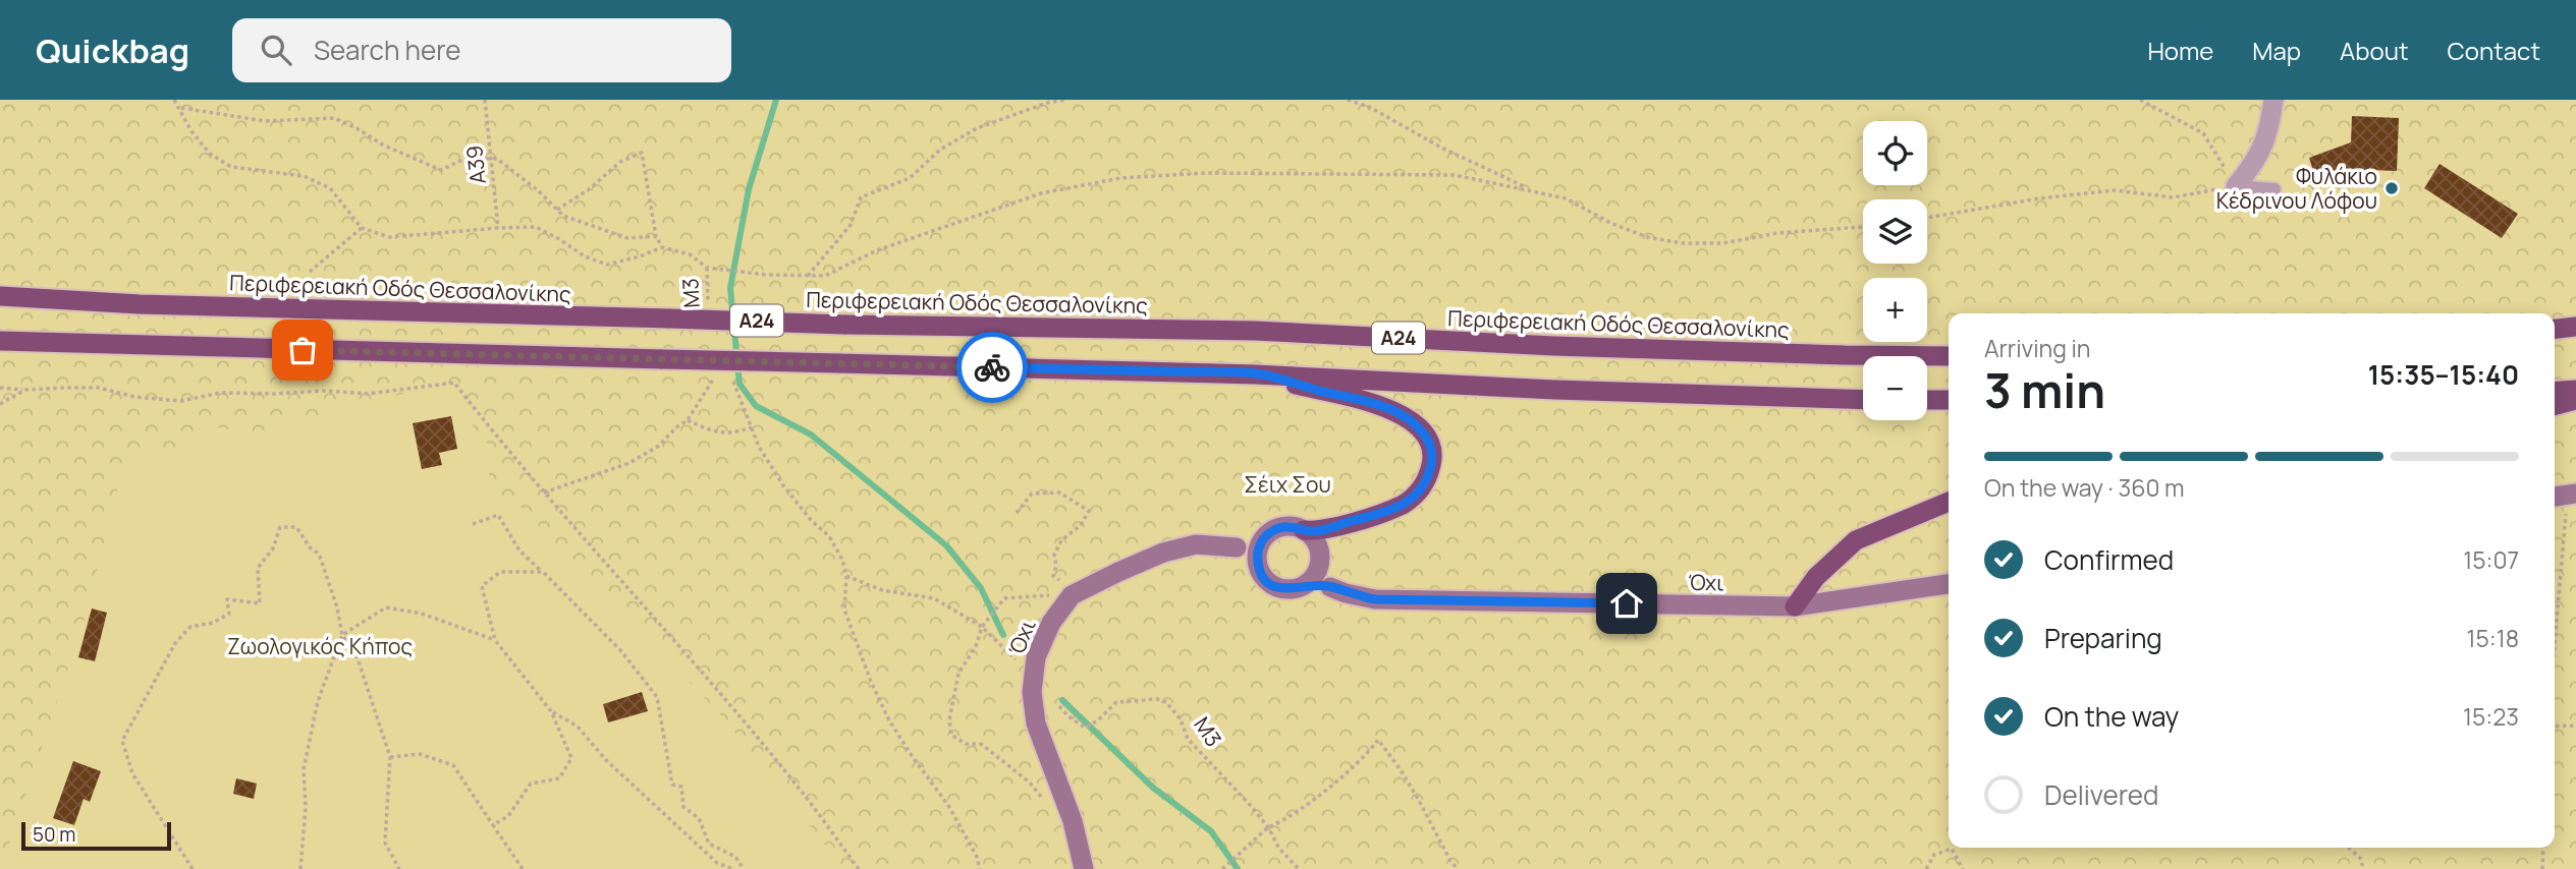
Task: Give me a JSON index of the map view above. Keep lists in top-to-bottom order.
{
  "streets": {
    "highway": ["Περιφερειακή Οδός Θεσσαλονίκης", "Α24"],
    "main road": ["Όχι"],
    "path": ["Α39", "Μ3"]
  },
  "parks": ["Σέιχ Σου", "Ζωολογικός Κήπος"],
  "places": ["Φυλάκιο Κέδρινου Λόφου"],
  "scale_bar": "50 m",
  "page": {
    "header": "Quickbag",
    "search": "Search here",
    "nav": [
      "Home",
      "Map",
      "About",
      "Contact"
    ],
    "map_buttons": ["+", "−"],
    "heading": ["3 min", "Arriving in", "15:35–15:40"],
    "bar": "On the way · 360 m",
    "list": [
      ["Confirmed", "15:07"],
      ["Preparing", "15:18"],
      ["On the way", "15:23"],
      "Delivered"
    ],
    "scale": "50 m"
  }
}
